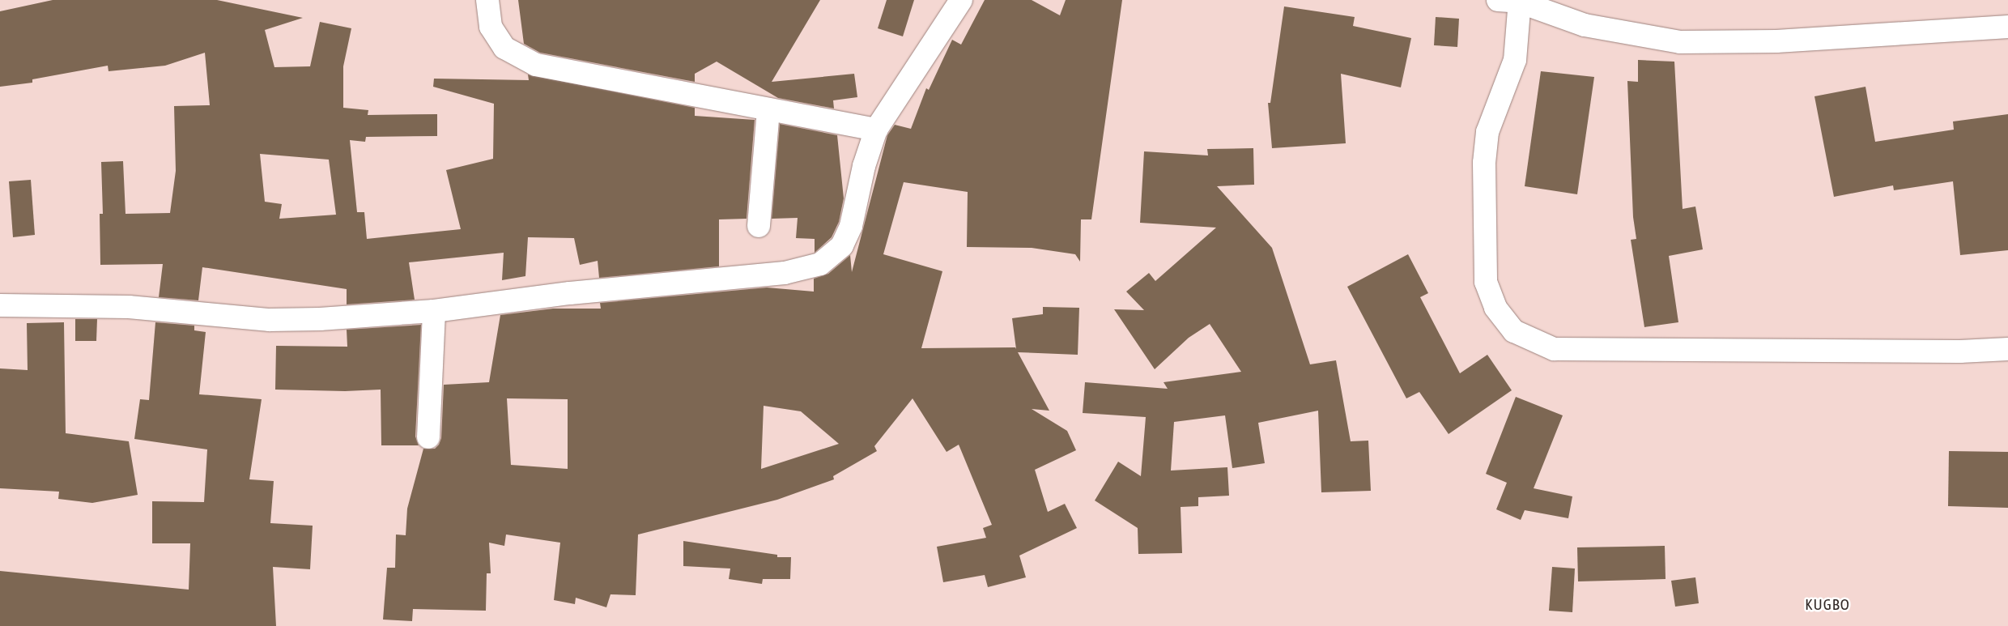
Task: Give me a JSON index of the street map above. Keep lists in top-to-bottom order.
{
  "districts": ["KUGBO"]
}
